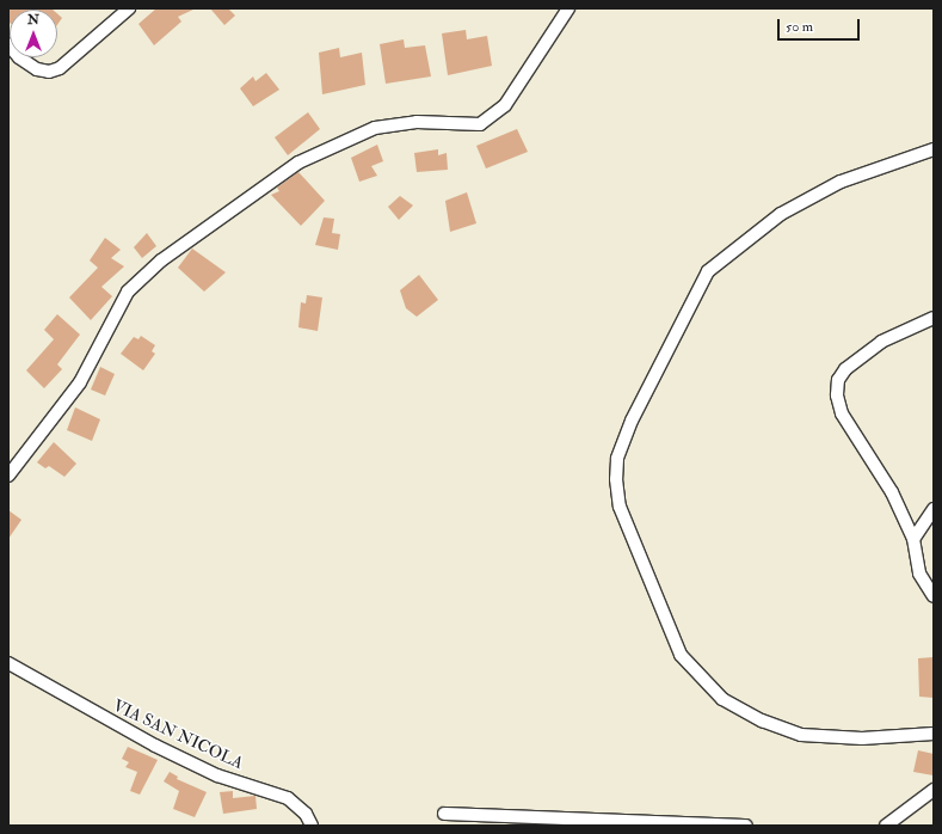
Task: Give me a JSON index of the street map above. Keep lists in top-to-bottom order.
{
  "streets": {
    "street": ["VIA SAN NICOLA"]
  },
  "scale_bar": "50 m",
  "north": "top"
}
